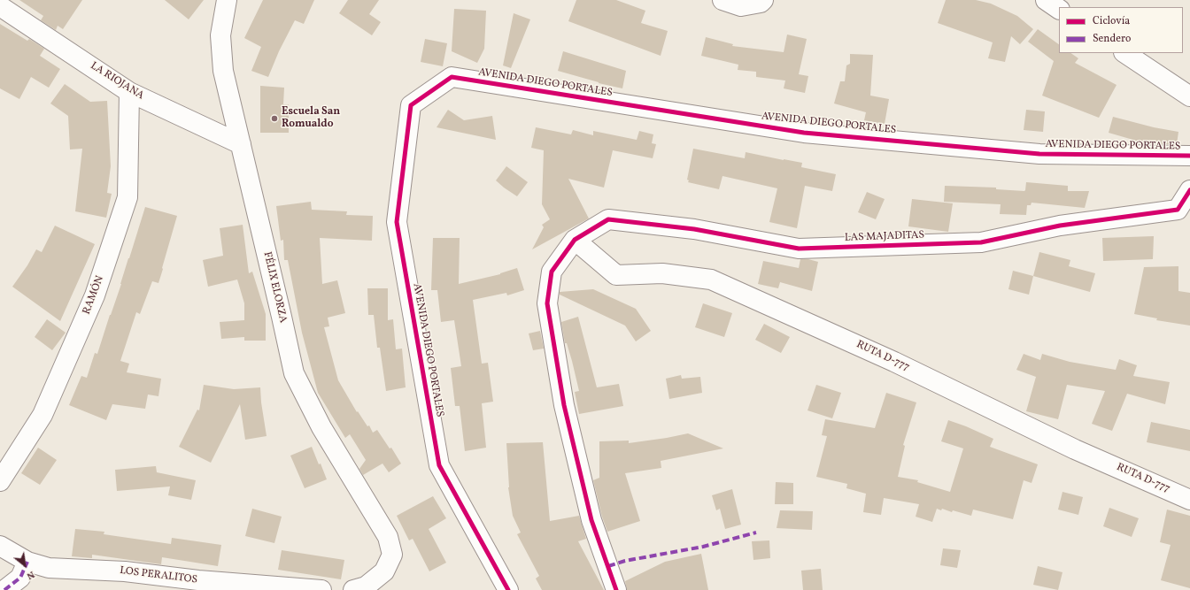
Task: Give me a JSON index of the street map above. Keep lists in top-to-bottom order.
{
  "streets": {
    "street": [
      "LA RIOJANA",
      "AVENIDA DIEGO PORTALES",
      "LAS MAJADITAS",
      "FÉLIX ELORZA",
      "RAMÓN",
      "RUTA D-777",
      "LOS PERALITOS"
    ]
  },
  "crossings": [
    ["LA RIOJANA", "FÉLIX ELORZA"],
    ["LA RIOJANA", "RAMÓN"],
    ["LAS MAJADITAS", "RUTA D-777"]
  ],
  "places": ["Escuela San Romualdo"],
  "legend": ["Ciclovía", "Sendero"],
  "north": "bottom right"
}
